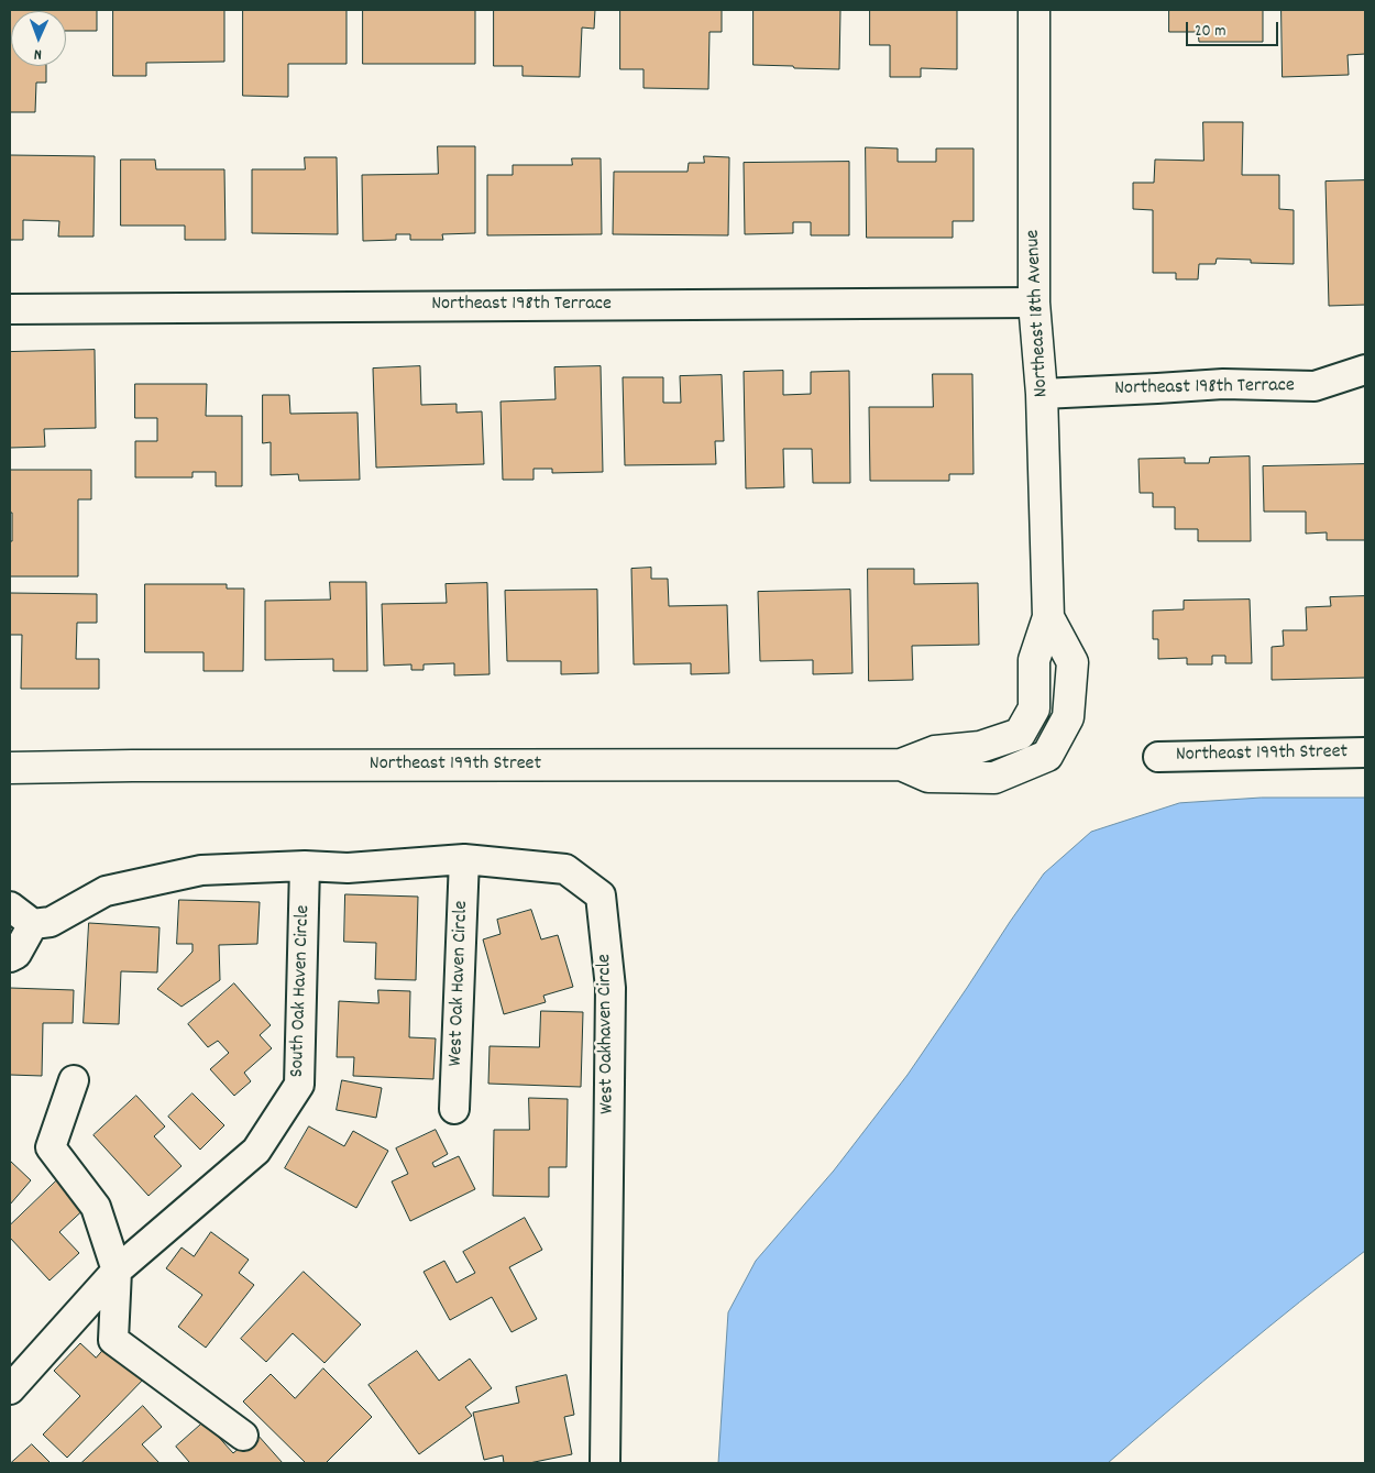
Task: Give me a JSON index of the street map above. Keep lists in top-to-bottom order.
{
  "streets": {
    "street": [
      "Northeast 198th Terrace",
      "Northeast 18th Avenue",
      "Northeast 199th Street",
      "West Oak Haven Circle",
      "South Oak Haven Circle",
      "West Oakhaven Circle"
    ]
  },
  "crossings": [
    ["Northeast 198th Terrace", "Northeast 18th Avenue"],
    ["Northeast 18th Avenue", "Northeast 199th Street"],
    ["West Oak Haven Circle", "West Oakhaven Circle"],
    ["South Oak Haven Circle", "West Oakhaven Circle"]
  ],
  "scale_bar": "20 m",
  "north": "bottom"
}
